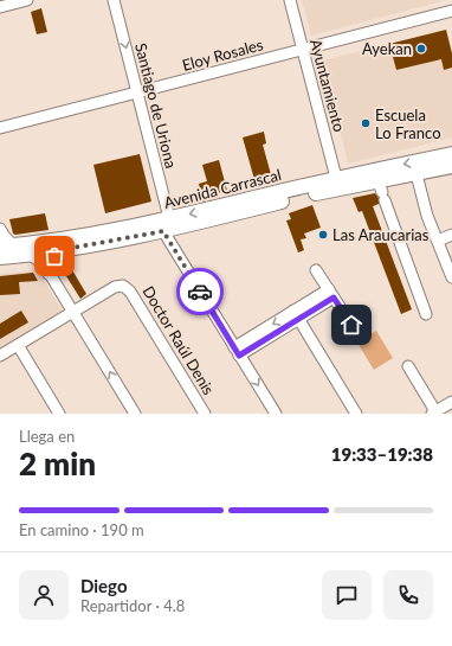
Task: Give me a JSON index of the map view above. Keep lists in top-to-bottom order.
{
  "streets": {
    "main road": ["Avenida Carrascal"],
    "street": [
      "Eloy Rosales",
      "Ayuntamiento",
      "Santiago de Uriona",
      "Doctor Raúl Denis"
    ]
  },
  "crossings": [
    ["Eloy Rosales", "Ayuntamiento"],
    ["Eloy Rosales", "Santiago de Uriona"],
    ["Ayuntamiento", "Avenida Carrascal"],
    ["Santiago de Uriona", "Avenida Carrascal"]
  ],
  "places": ["Ayekan", "Escuela Lo Franco", "Las Araucarias"],
  "page": {
    "heading": ["2 min", "Llega en", "19:33–19:38"],
    "panel": ["Diego", "Repartidor · 4.8"],
    "bar": "En camino · 190 m"
  }
}
